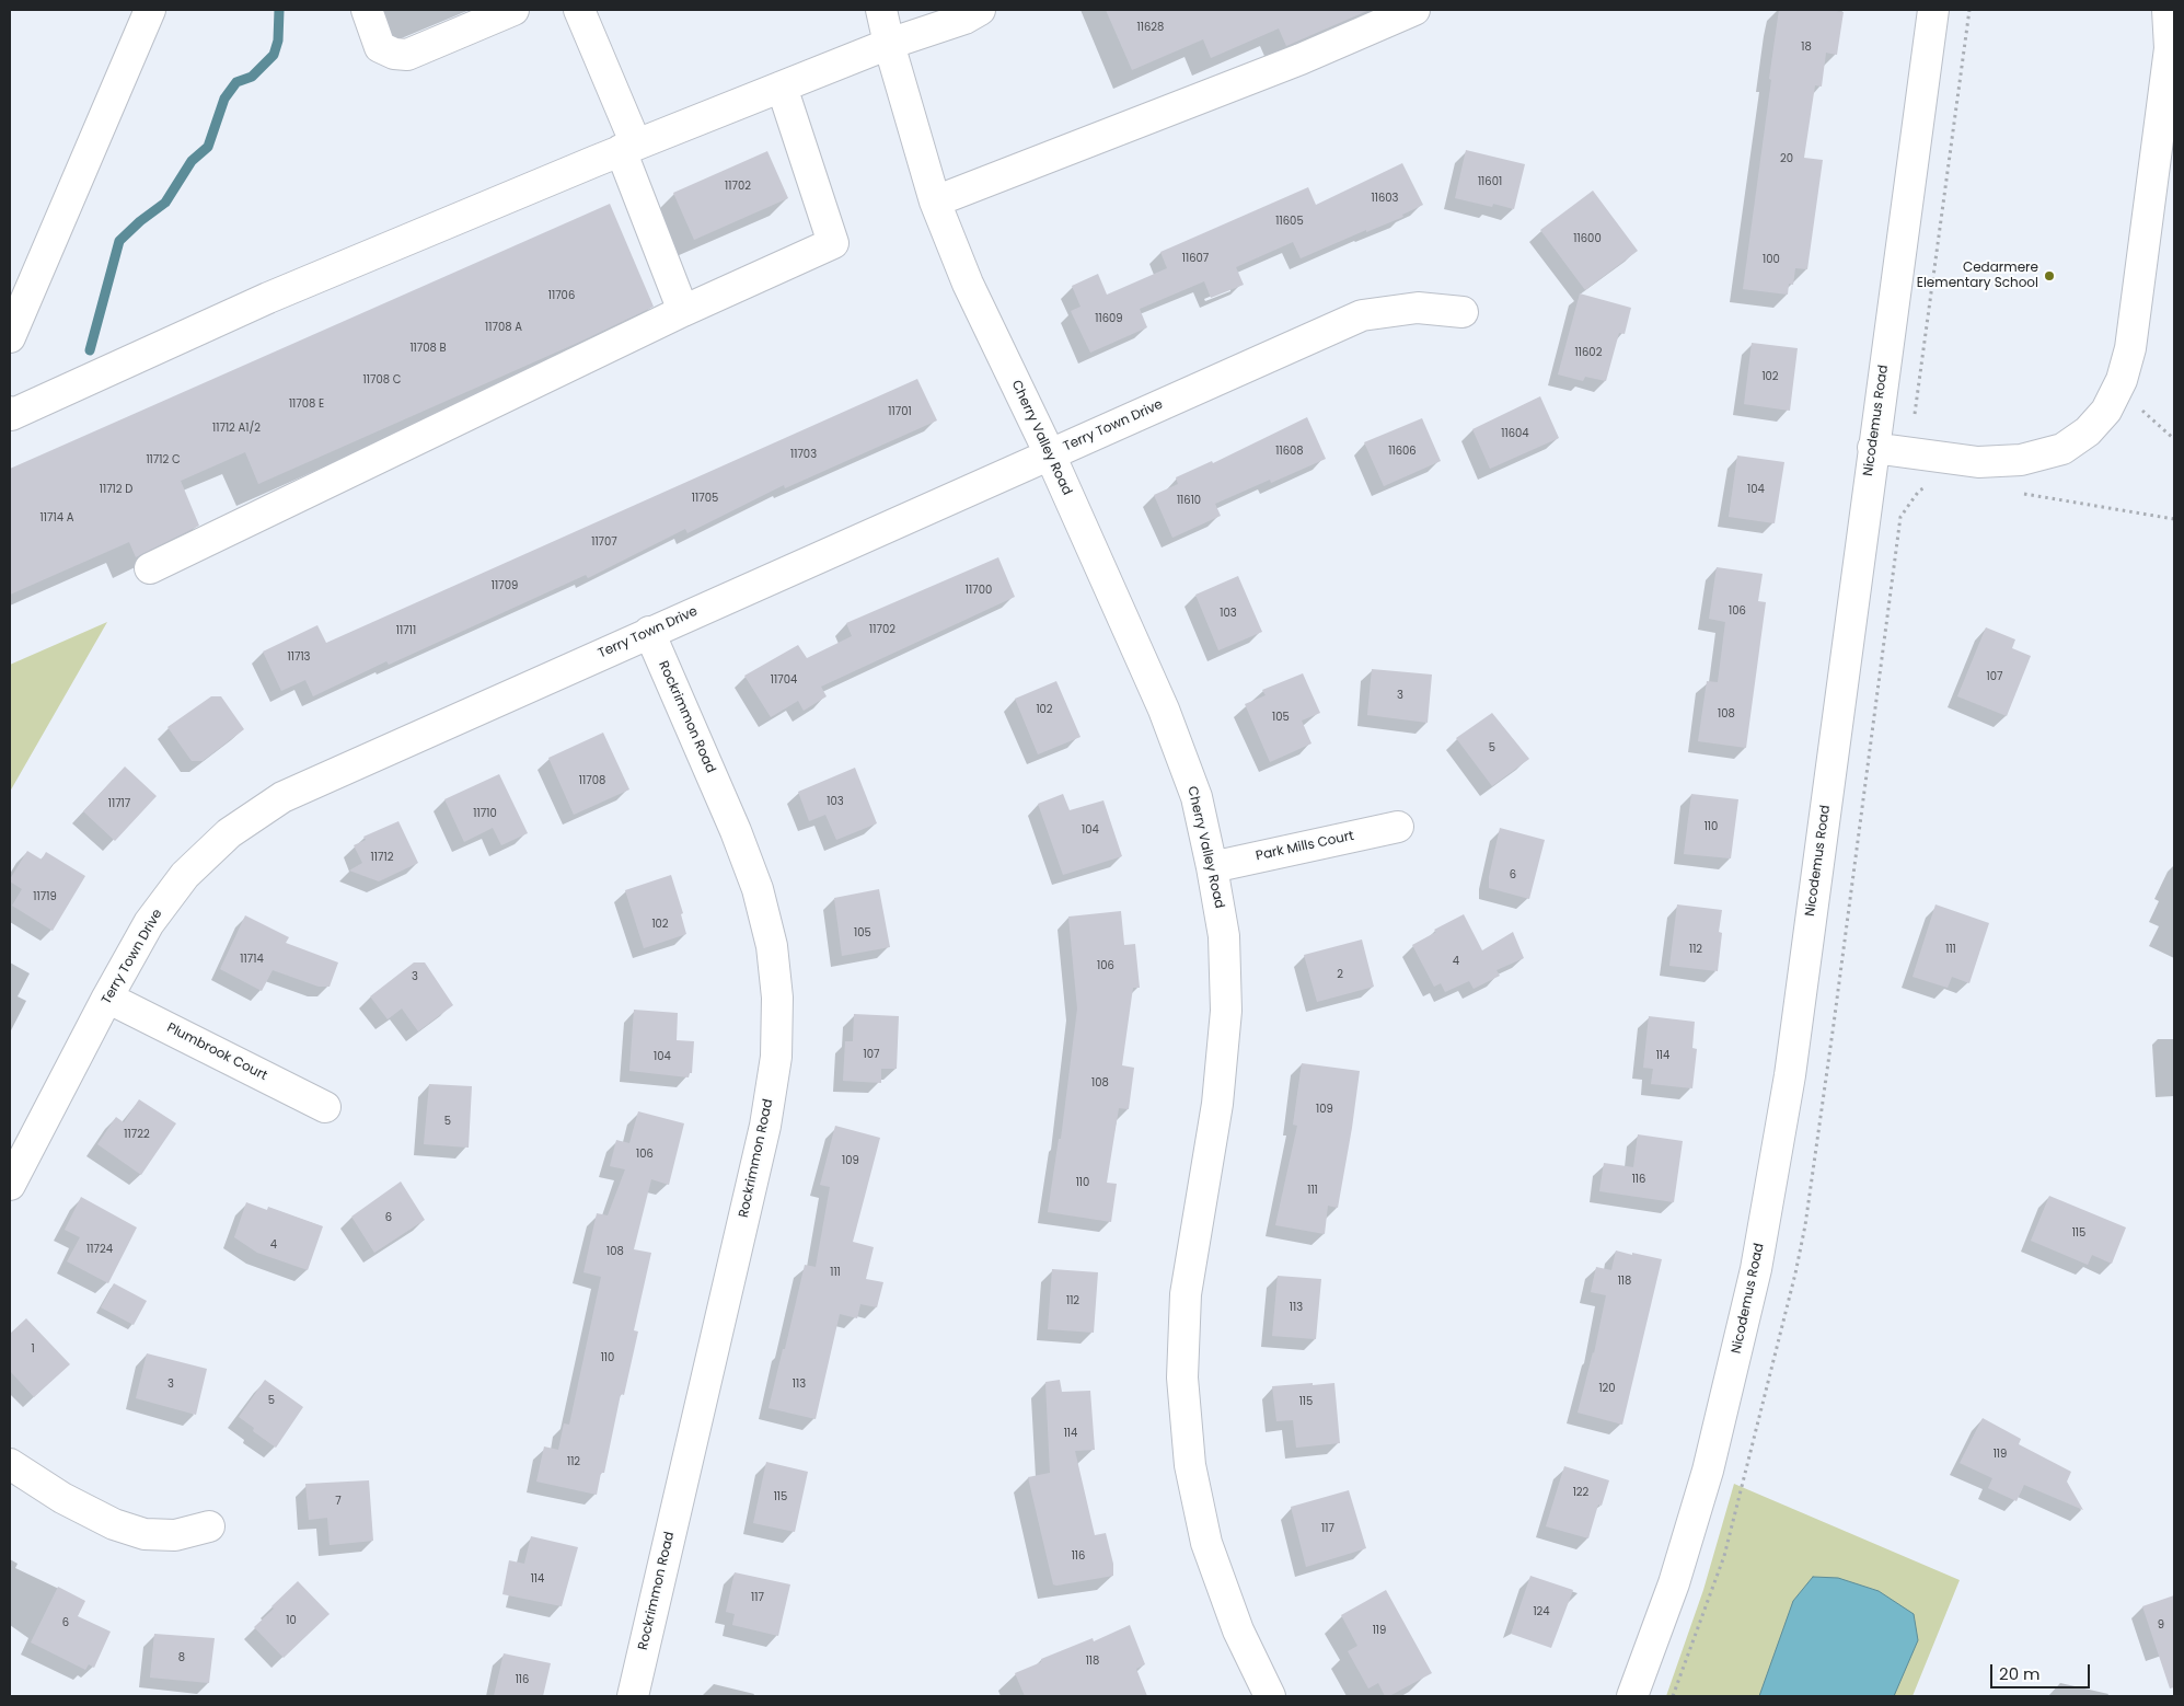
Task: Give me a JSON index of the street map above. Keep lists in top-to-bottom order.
{
  "streets": {
    "street": [
      "Nicodemus Road",
      "Terry Town Drive",
      "Cherry Valley Road",
      "Rockrimmon Road",
      "Park Mills Court",
      "Plumbrook Court"
    ]
  },
  "crossings": [
    ["Terry Town Drive", "Cherry Valley Road"],
    ["Terry Town Drive", "Rockrimmon Road"],
    ["Terry Town Drive", "Plumbrook Court"],
    ["Cherry Valley Road", "Park Mills Court"]
  ],
  "places": ["Cedarmere Elementary School"],
  "house_numbers": [
    "11628",
    "18",
    "20",
    "11601",
    "11702",
    "11603",
    "11605",
    "11600",
    "11607",
    "100",
    "11706",
    "11609",
    "11708 A",
    "11708 B",
    "11602",
    "102",
    "11708 C",
    "11708 E",
    "11701",
    "11712 A1/2",
    "11604",
    "11608",
    "11606",
    "11703",
    "11712 C",
    "11712 D",
    "104",
    "11705",
    "11610",
    "11714 A",
    "11707",
    "11709",
    "11700",
    "106",
    "103",
    "11702",
    "11711",
    "11713",
    "107",
    "11704",
    "3",
    "102",
    "108",
    "105",
    "5",
    "11708",
    "103",
    "11717",
    "11710",
    "110",
    "104",
    "11712",
    "6",
    "11719",
    "102",
    "105",
    "112",
    "111",
    "11714",
    "4",
    "106",
    "2",
    "3",
    "107",
    "114",
    "104",
    "108",
    "109",
    "5",
    "11722",
    "106",
    "109",
    "116",
    "110",
    "111",
    "6",
    "115",
    "4",
    "11724",
    "108",
    "111",
    "118",
    "112",
    "113",
    "1",
    "110",
    "3",
    "113",
    "120",
    "5",
    "115",
    "114",
    "119",
    "112",
    "122",
    "115",
    "7",
    "117",
    "116",
    "114",
    "117",
    "124",
    "10",
    "6",
    "9",
    "119",
    "8",
    "118",
    "116"
  ],
  "scale_bar": "20 m"
}
